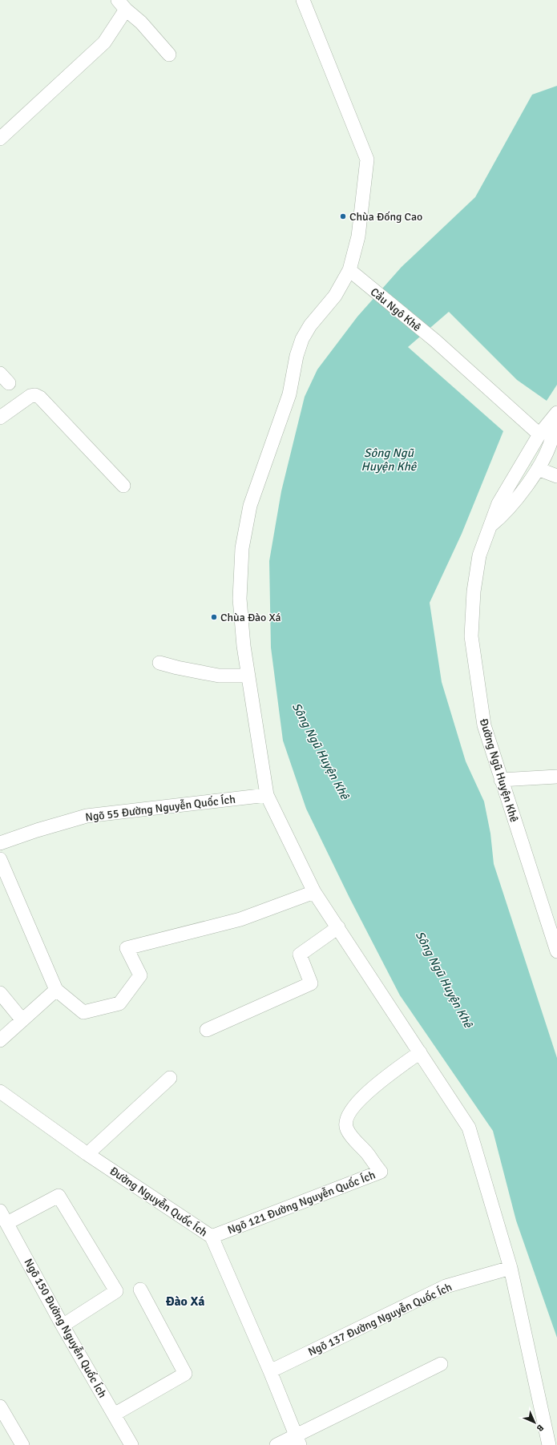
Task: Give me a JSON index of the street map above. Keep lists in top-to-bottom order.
{
  "streets": {
    "street": [
      "Cầu Ngô Khê",
      "Đường Ngũ Huyện Khê",
      "Ngõ 55 Đường Nguyễn Quốc Ích",
      "Đường Nguyễn Quốc Ích",
      "Ngõ 121 Đường Nguyễn Quốc Ích",
      "Ngõ 137 Đường Nguyễn Quốc Ích",
      "Ngõ 150 Đường Nguyễn Quốc Ích"
    ]
  },
  "crossings": [
    ["Cầu Ngô Khê", "Đường Ngũ Huyện Khê"],
    ["Đường Nguyễn Quốc Ích", "Ngõ 121 Đường Nguyễn Quốc Ích"],
    ["Đường Nguyễn Quốc Ích", "Ngõ 137 Đường Nguyễn Quốc Ích"]
  ],
  "districts": ["Đào Xá"],
  "water": ["Sông Ngũ Huyện Khê"],
  "places": ["Chùa Đống Cao", "Chùa Đào Xá"],
  "north": "bottom right"
}
